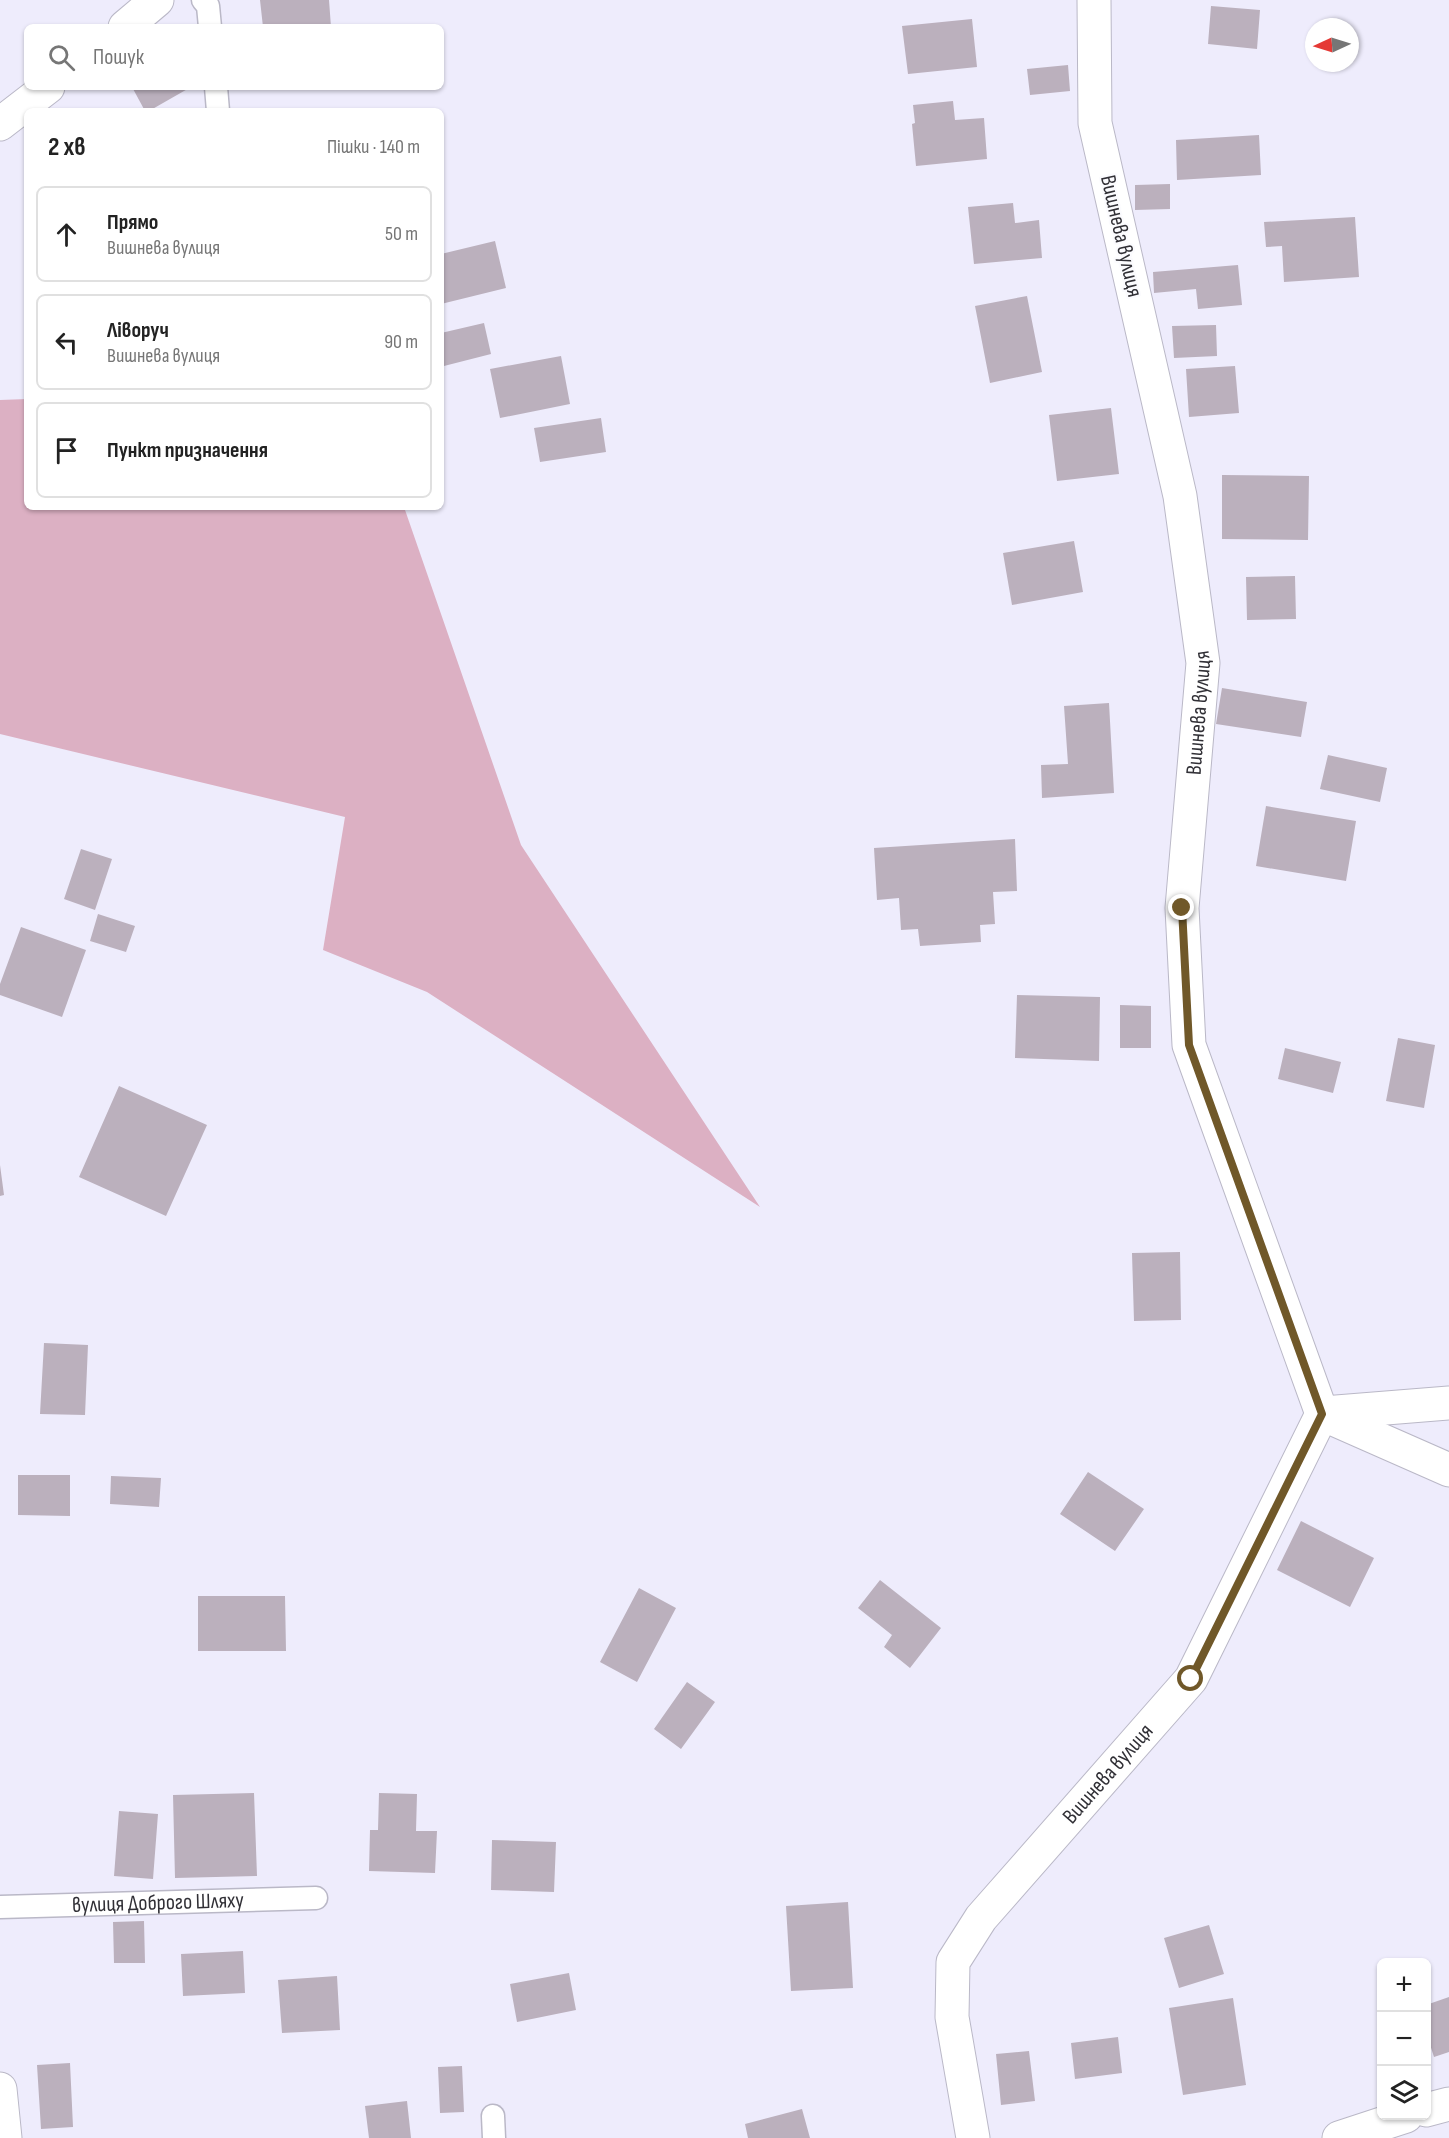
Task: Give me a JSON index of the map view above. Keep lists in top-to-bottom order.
{
  "streets": {
    "street": ["Вишнева вулиця"],
    "lane": ["вулиця Доброго Шляху"]
  },
  "north": "left",
  "page": {
    "search": "Пошук",
    "heading": ["2 хв", "Пішки · 140 m"],
    "list": [
      ["Прямо", "Вишнева вулиця", "50 m"],
      ["Ліворуч", "Вишнева вулиця", "90 m"],
      "Пункт призначення"
    ],
    "map_buttons": ["+", "−"]
  }
}
